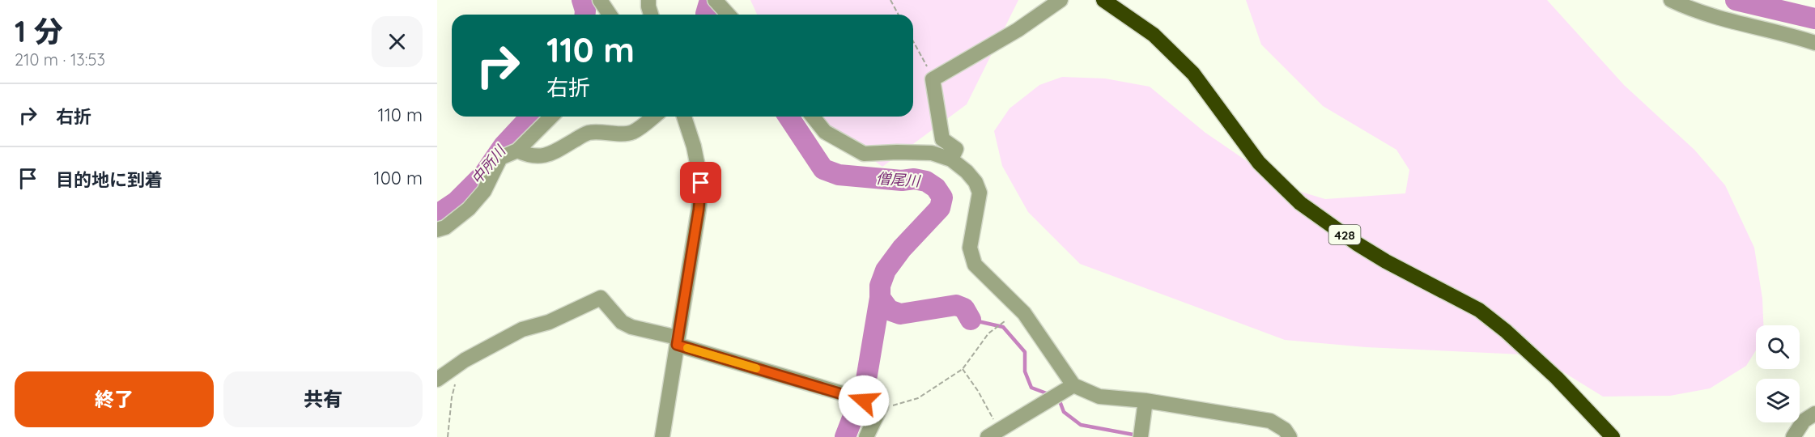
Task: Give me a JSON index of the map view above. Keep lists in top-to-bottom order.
{
  "streets": {
    "highway": ["428"]
  },
  "water": ["中所川", "僧尾川"],
  "page": {
    "heading": ["1 分", "210 m · 13:53"],
    "turn": ["110 m", "右折"],
    "list": [
      {
        "name": "右折",
        "value": "110 m"
      },
      {
        "name": "目的地に到着",
        "value": "100 m"
      }
    ],
    "buttons": ["終了", "共有"]
  }
}
